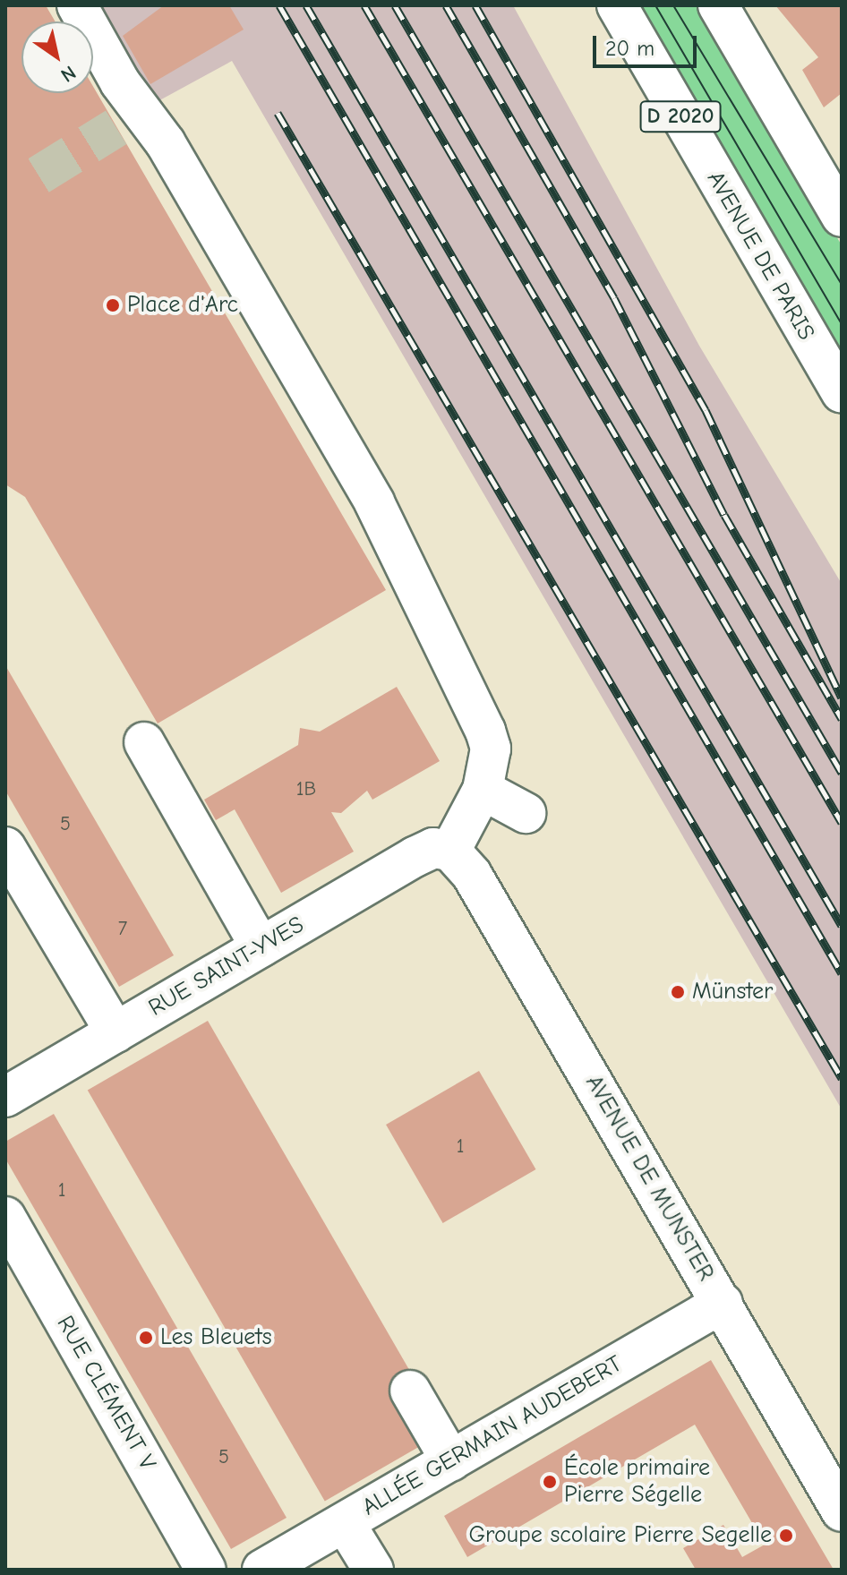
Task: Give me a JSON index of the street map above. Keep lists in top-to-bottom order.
{
  "streets": {
    "street": [
      "D 2020",
      "AVENUE DE PARIS",
      "RUE SAINT-YVES",
      "AVENUE DE MUNSTER",
      "RUE CLÉMENT V",
      "ALLÉE GERMAIN AUDEBERT"
    ]
  },
  "crossings": [
    ["RUE SAINT-YVES", "AVENUE DE MUNSTER"],
    ["AVENUE DE MUNSTER", "ALLÉE GERMAIN AUDEBERT"]
  ],
  "places": [
    "Place d'Arc",
    "Münster",
    "Les Bleuets",
    "École primaire Pierre Ségelle",
    "Groupe scolaire Pierre Segelle"
  ],
  "house_numbers": [
    "1B",
    "5",
    "7",
    "1",
    "1",
    "5"
  ],
  "scale_bar": "20 m",
  "north": "bottom right"
}
